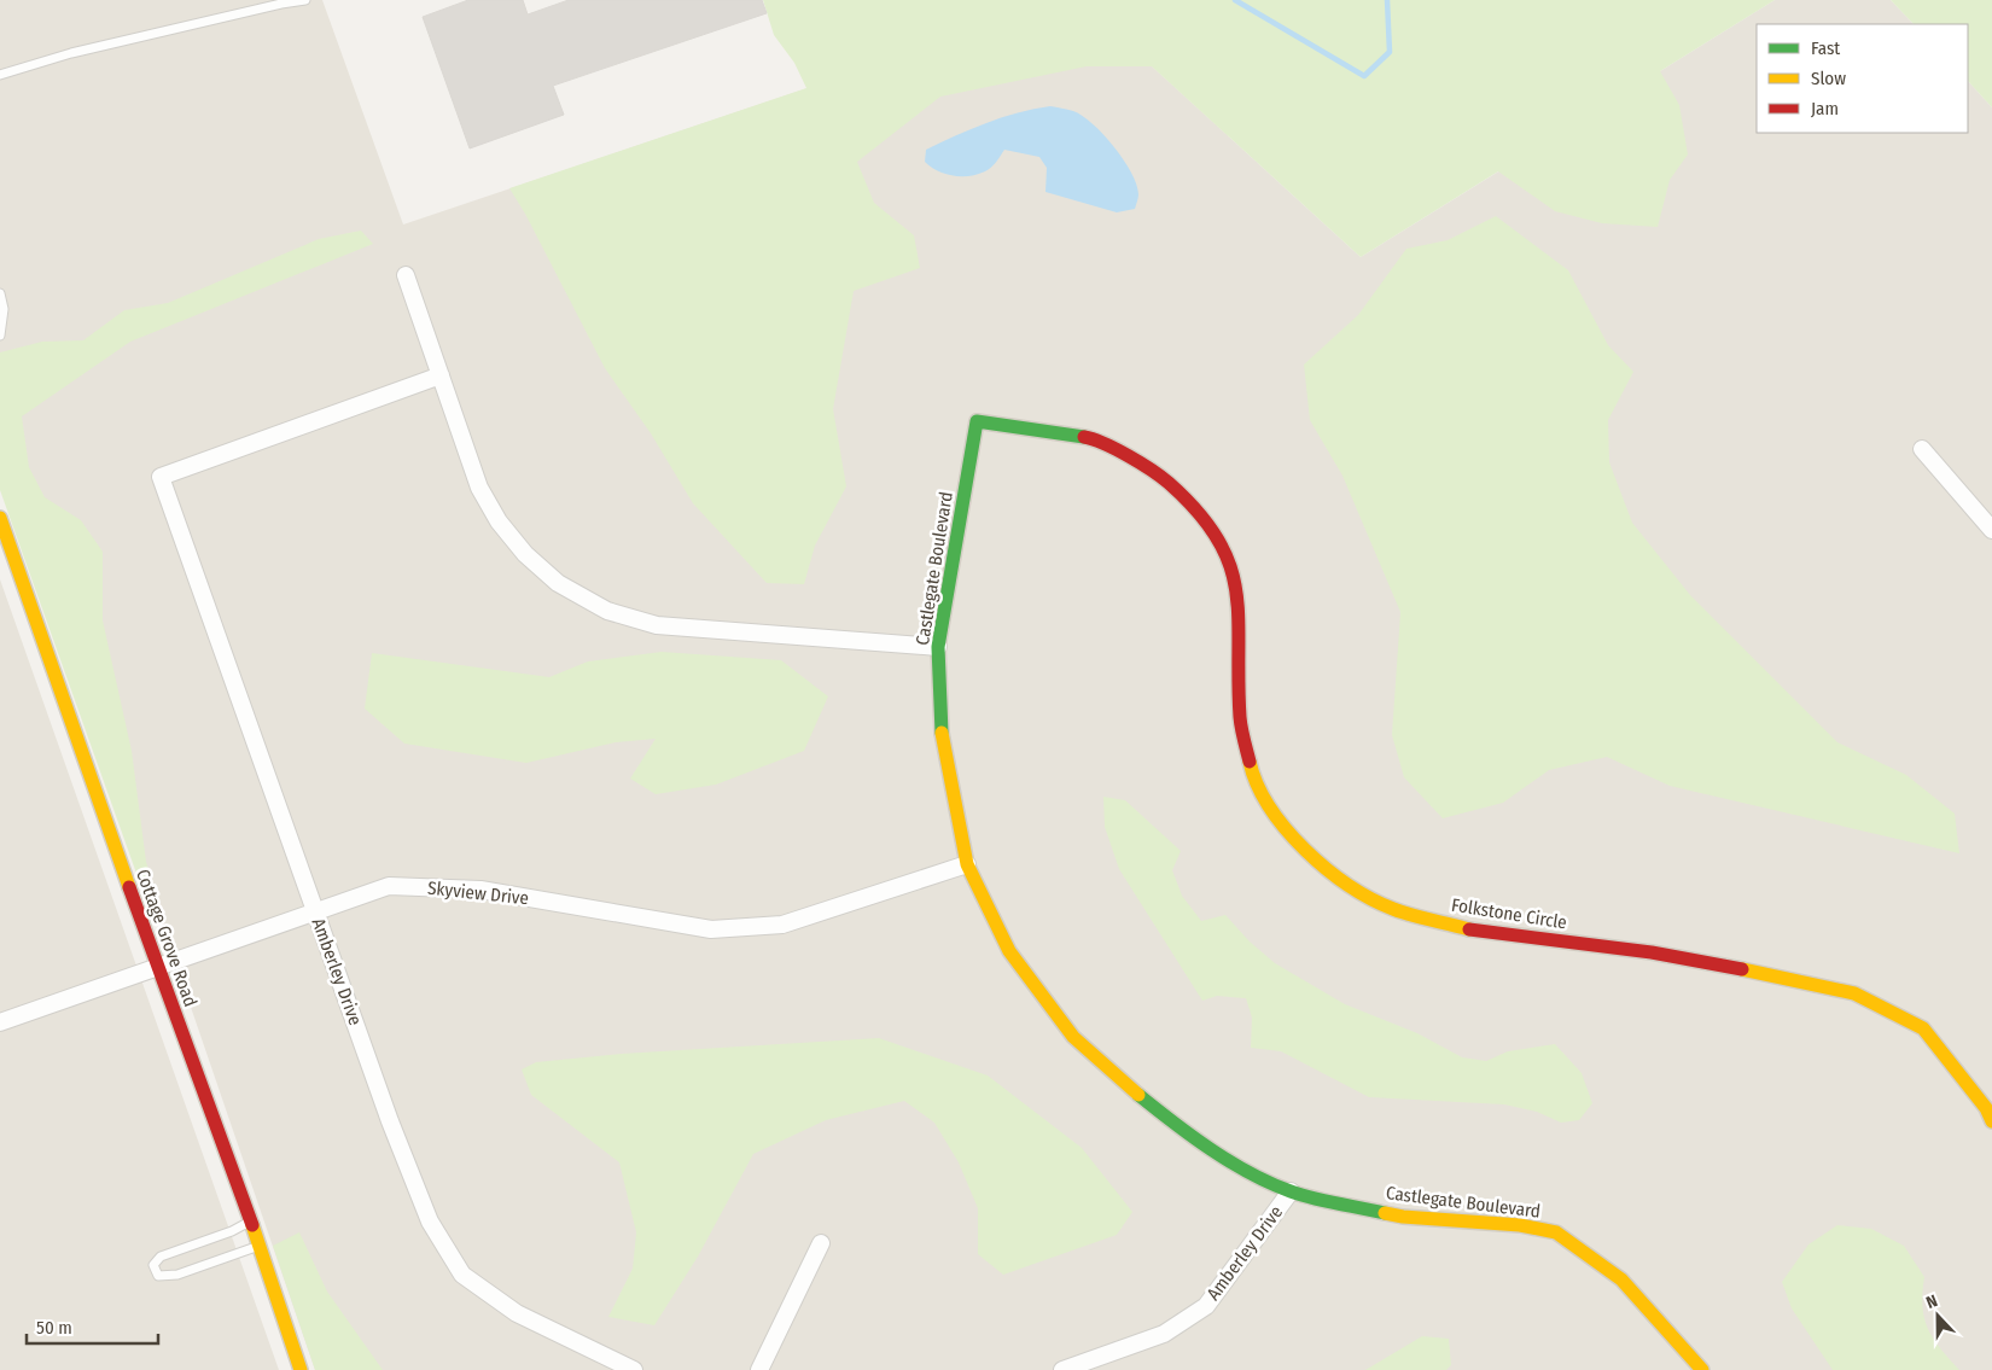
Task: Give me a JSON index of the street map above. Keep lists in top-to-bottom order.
{
  "streets": {
    "street": [
      "Castlegate Boulevard",
      "Skyview Drive",
      "Folkstone Circle",
      "Cottage Grove Road",
      "Amberley Drive"
    ]
  },
  "crossings": [
    ["Castlegate Boulevard", "Skyview Drive"],
    ["Castlegate Boulevard", "Folkstone Circle"],
    ["Castlegate Boulevard", "Amberley Drive"],
    ["Skyview Drive", "Cottage Grove Road"],
    ["Skyview Drive", "Amberley Drive"]
  ],
  "legend": ["Fast", "Slow", "Jam"],
  "scale_bar": "50 m",
  "north": "top"
}
